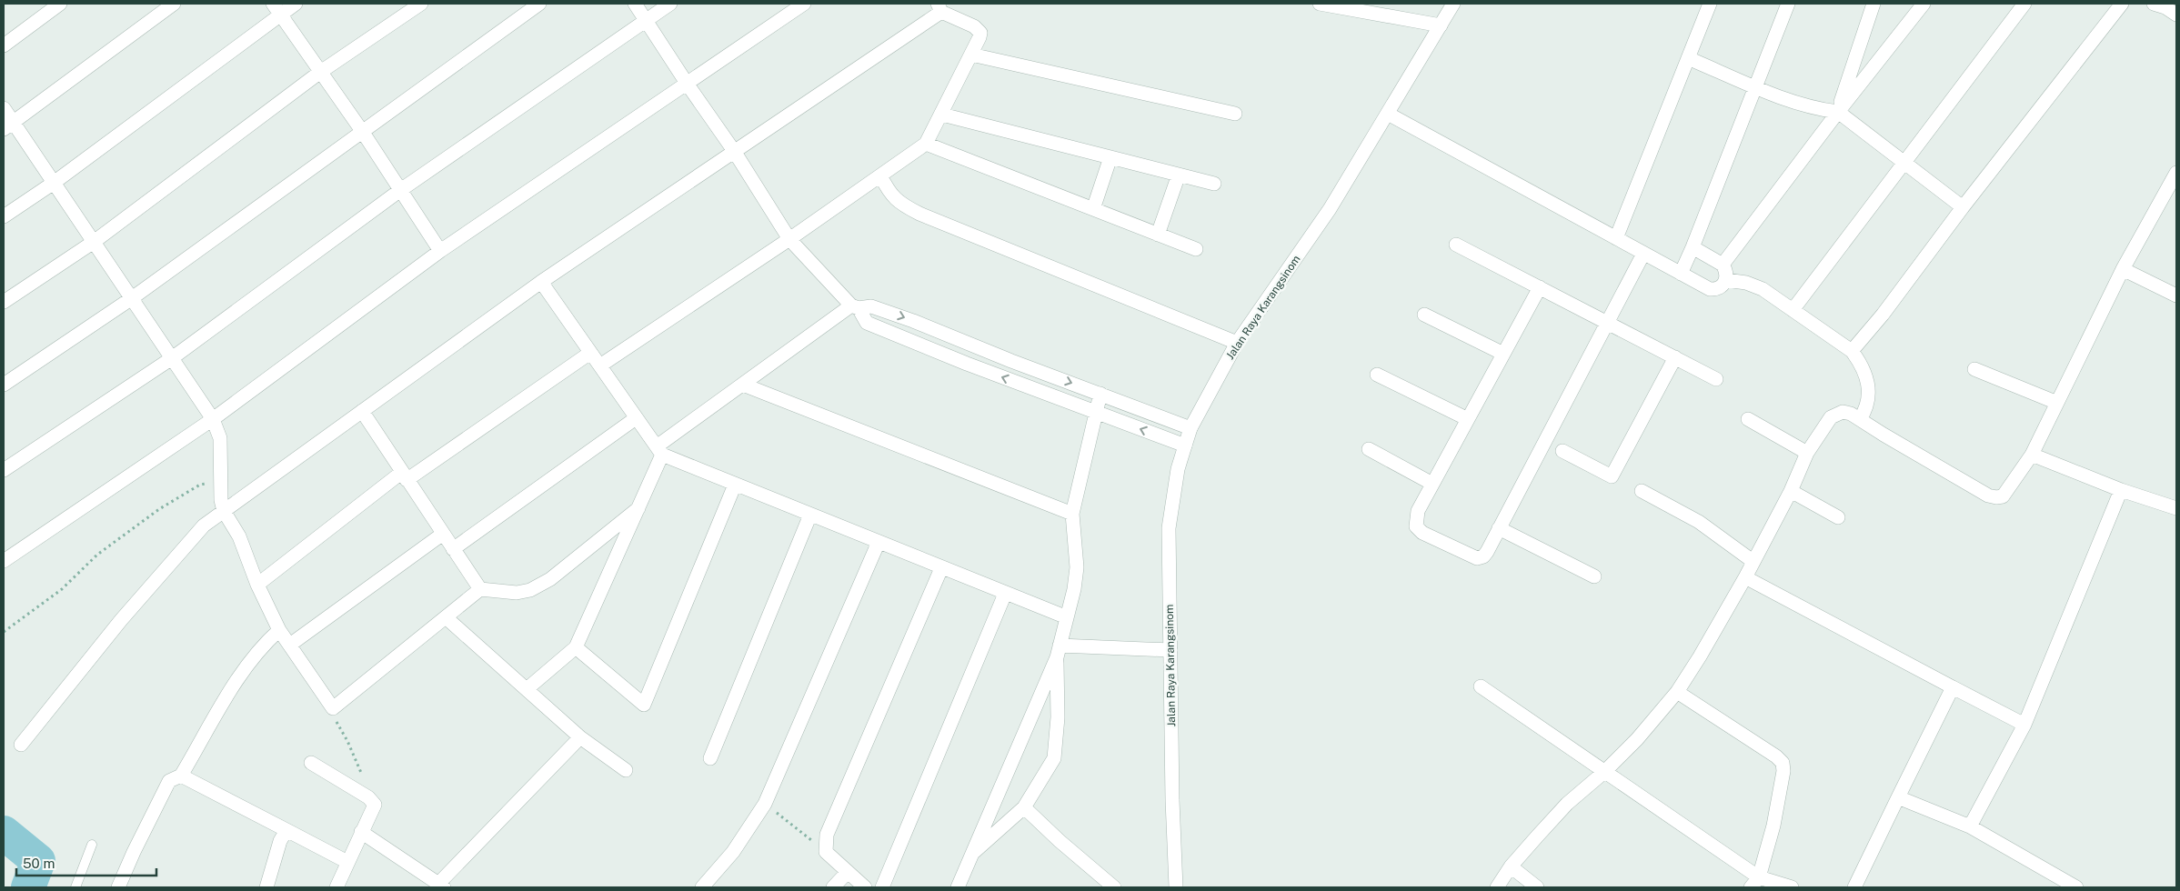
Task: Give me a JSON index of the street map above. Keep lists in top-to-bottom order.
{
  "streets": {
    "street": ["Jalan Raya Karangsinom"]
  },
  "scale_bar": "50 m"
}
